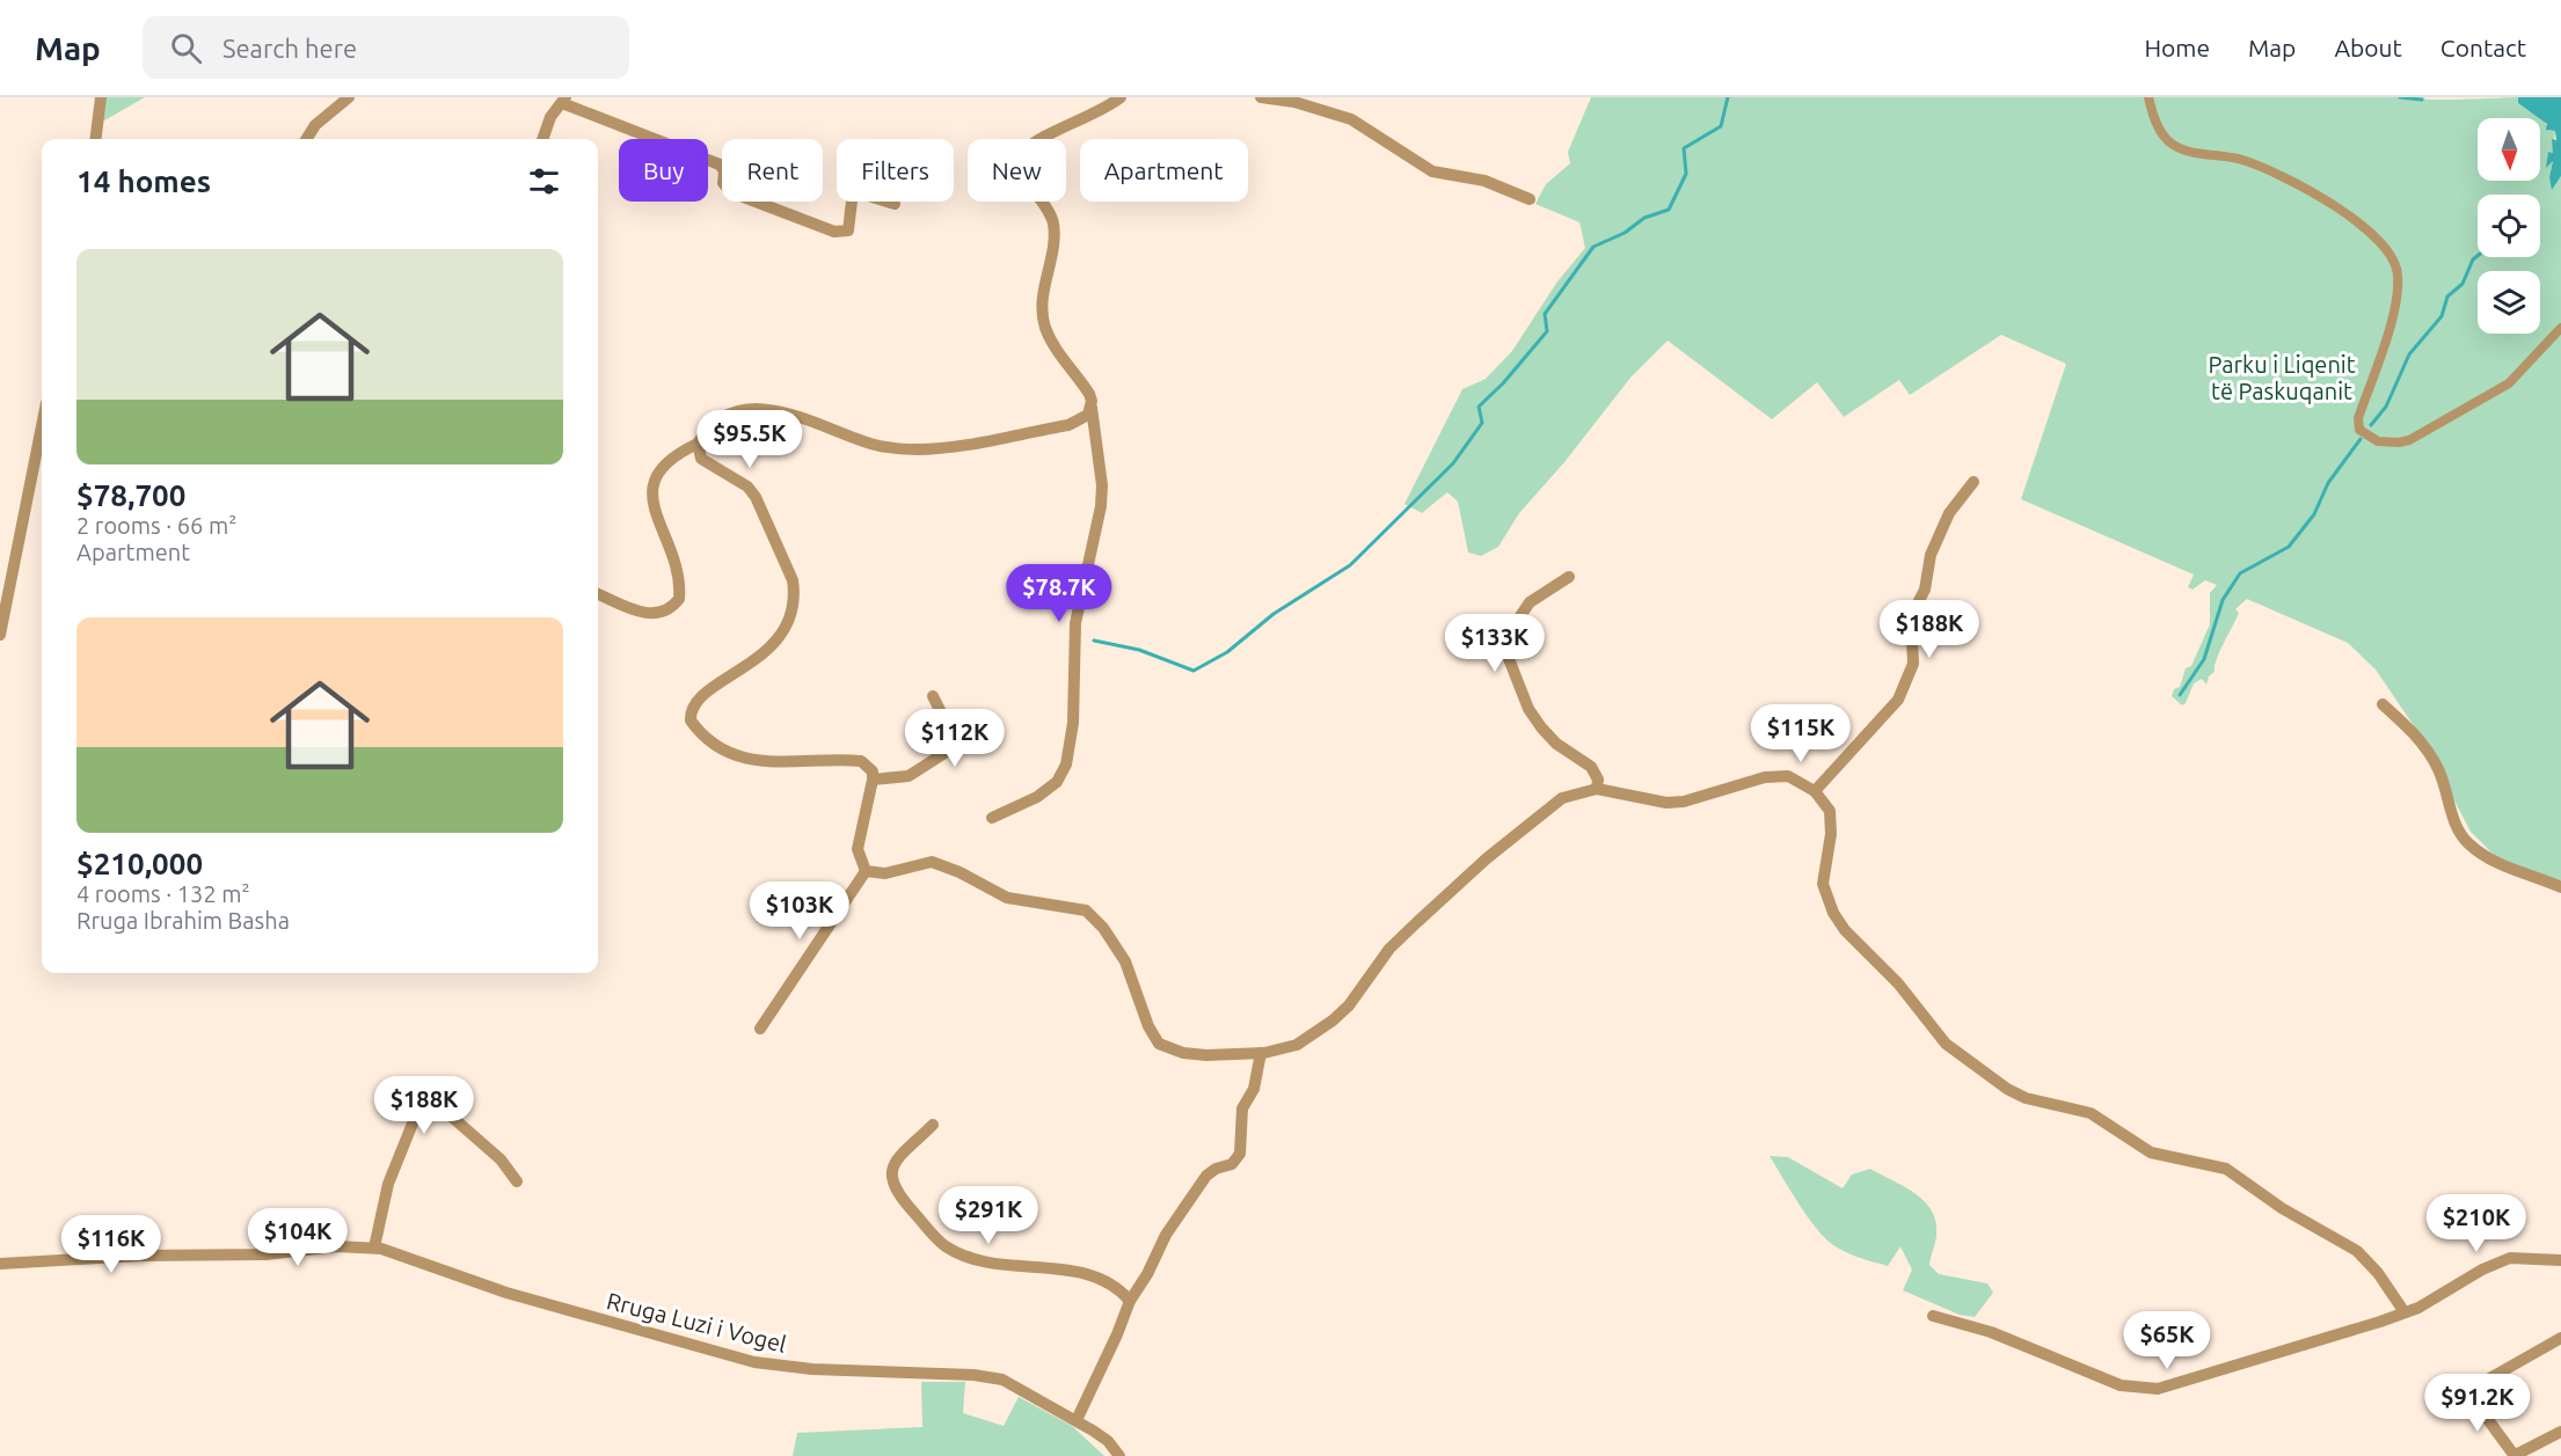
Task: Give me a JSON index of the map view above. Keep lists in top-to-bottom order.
{
  "streets": {
    "street": ["Rruga Luzi i Vogel"]
  },
  "parks": ["Parku i Liqenit të Paskuqanit"],
  "north": "bottom",
  "page": {
    "header": "Map",
    "search": "Search here",
    "nav": [
      "Home",
      "Map",
      "About",
      "Contact"
    ],
    "chip": [
      "Buy",
      "Rent",
      "Filters",
      "New",
      "Apartment"
    ],
    "heading": "14 homes",
    "list": [
      {
        "name": "$78,700",
        "note": "2 rooms · 66 m² · Apartment"
      },
      {
        "name": "$210,000",
        "note": "4 rooms · 132 m² · Rruga Ibrahim Basha"
      }
    ],
    "price": [
      "$95.5K",
      "$78.7K",
      "$188K",
      "$133K",
      "$115K",
      "$112K",
      "$103K",
      "$188K",
      "$291K",
      "$210K",
      "$104K",
      "$116K",
      "$65K",
      "$91.2K"
    ]
  }
}
